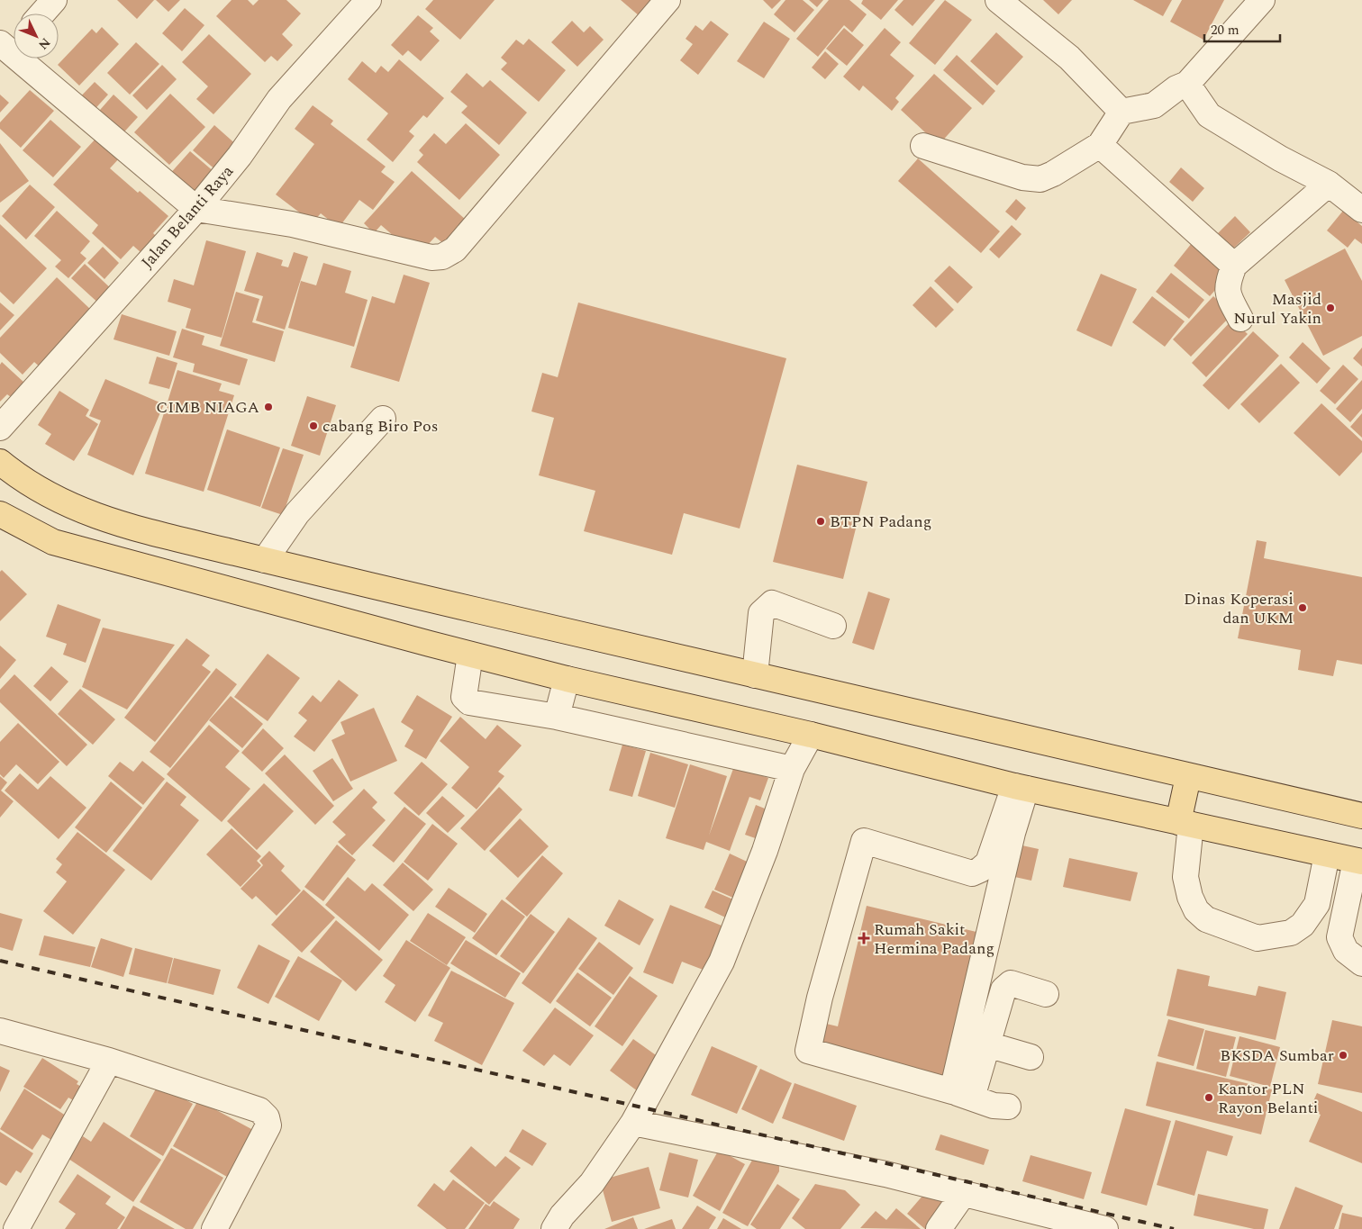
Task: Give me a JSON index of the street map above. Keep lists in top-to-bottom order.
{
  "streets": {
    "street": ["Jalan Belanti Raya"]
  },
  "places": {
    "other": [
      "Masjid Nurul Yakin",
      "CIMB NIAGA",
      "cabang Biro Pos",
      "BTPN Padang",
      "Dinas Koperasi dan UKM",
      "BKSDA Sumbar",
      "Kantor PLN Rayon Belanti"
    ],
    "health": ["Rumah Sakit Hermina Padang"]
  },
  "scale_bar": "20 m",
  "north": "bottom right"
}
